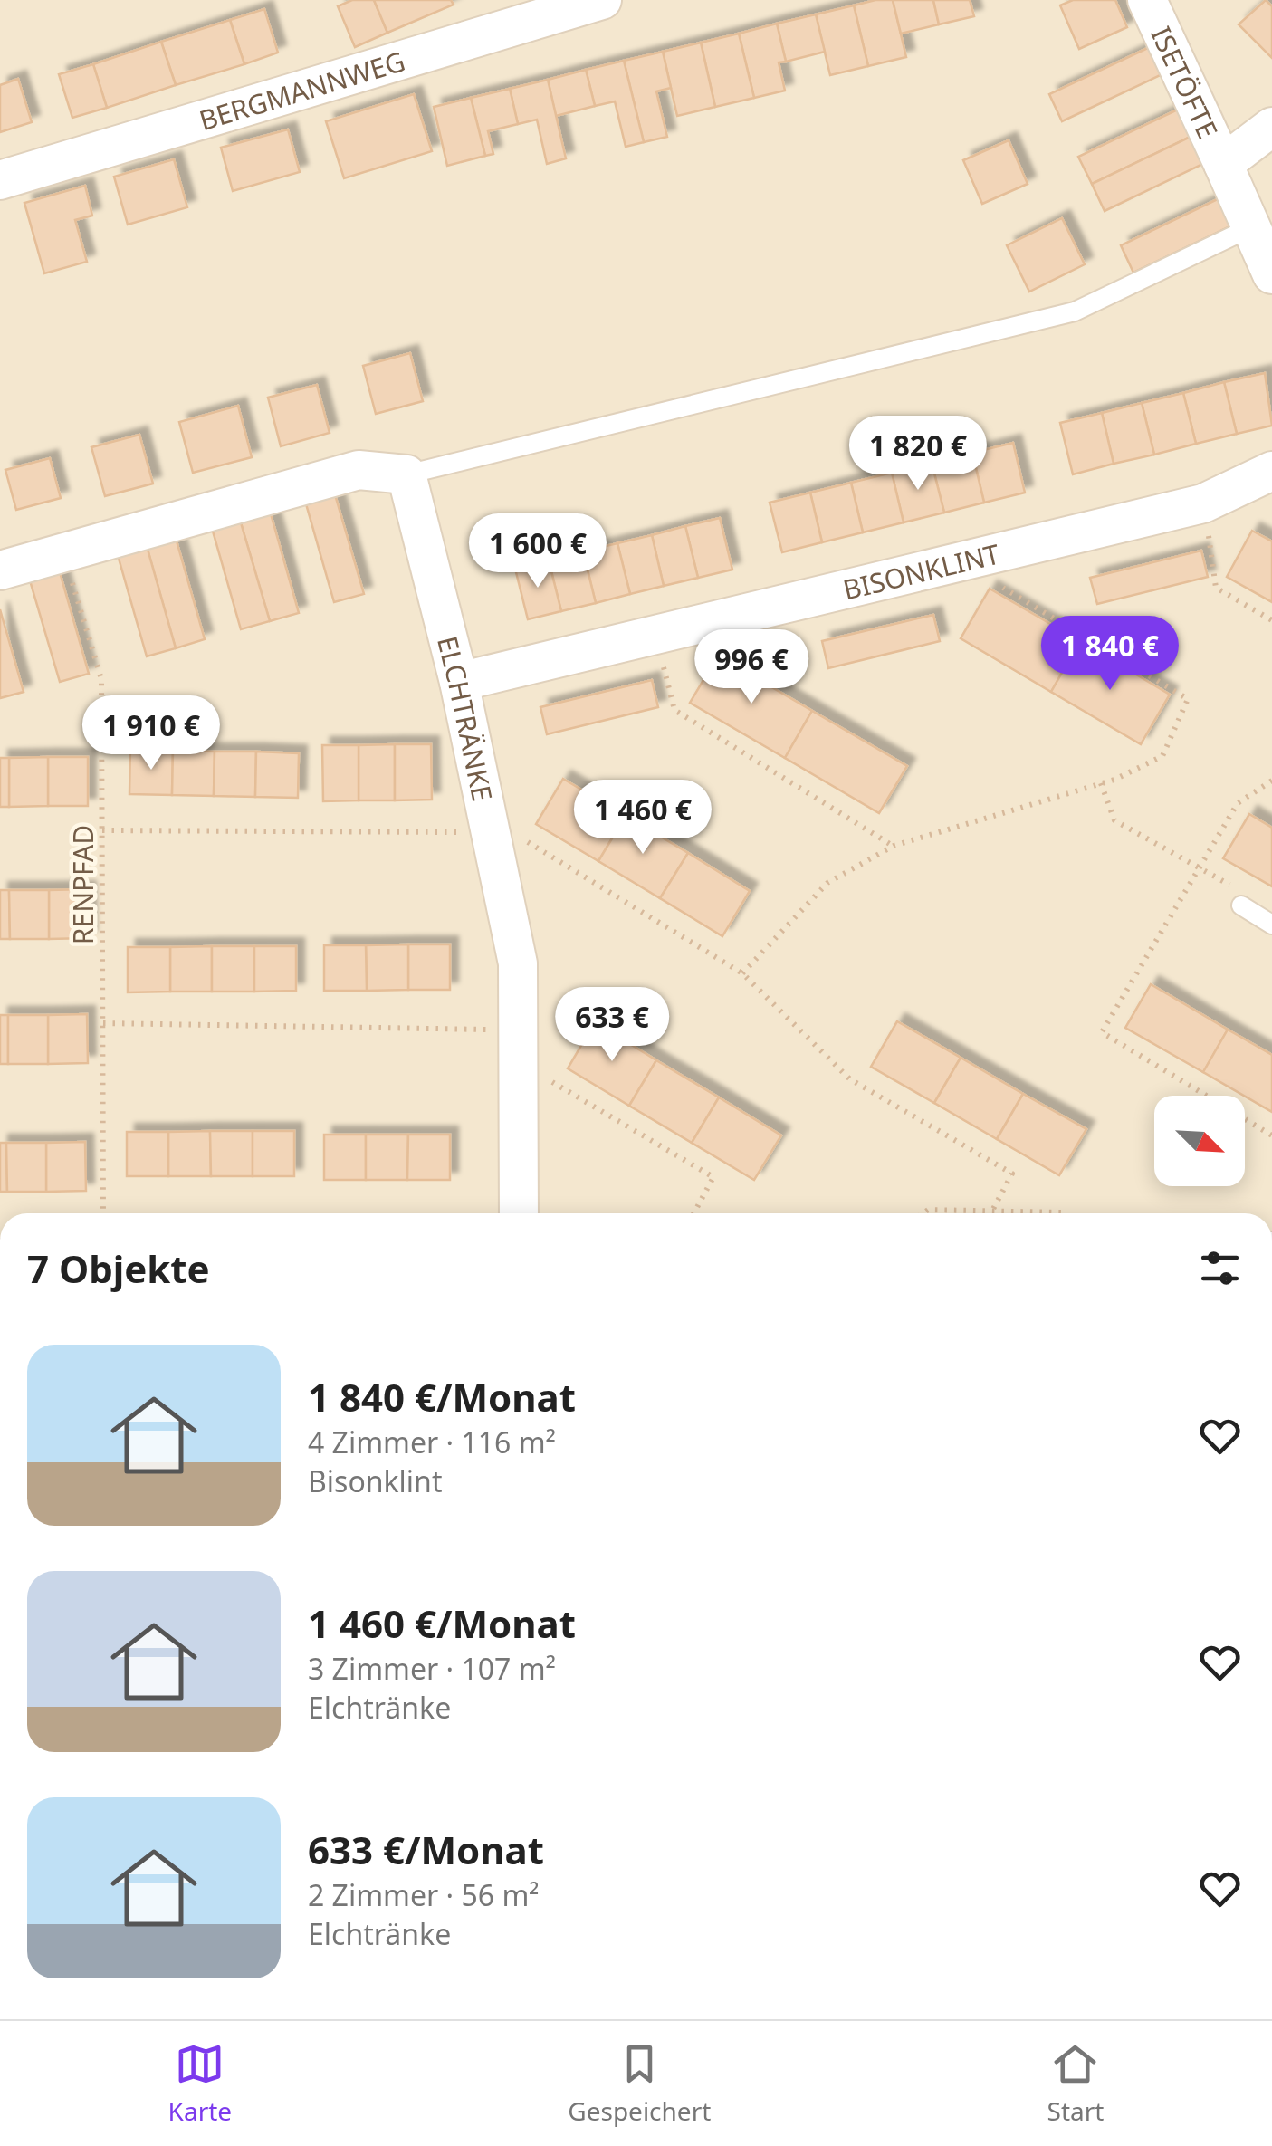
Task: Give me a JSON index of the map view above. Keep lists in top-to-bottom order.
{
  "streets": {
    "street": [
      "ISETÖFTE",
      "BERGMANNWEG",
      "BISONKLINT",
      "ELCHTRÄNKE"
    ],
    "path": ["RENPFAD"]
  },
  "crossings": [
    ["BISONKLINT", "ELCHTRÄNKE"]
  ],
  "north": "bottom right",
  "page": {
    "price": [
      "1 820 €",
      "1 600 €",
      "1 840 €",
      "996 €",
      "1 910 €",
      "1 460 €",
      "633 €"
    ],
    "heading": "7 Objekte",
    "list": [
      {
        "name": "1 840 €/Monat",
        "note": "4 Zimmer · 116 m² · Bisonklint"
      },
      {
        "name": "1 460 €/Monat",
        "note": "3 Zimmer · 107 m² · Elchtränke"
      },
      {
        "name": "633 €/Monat",
        "note": "2 Zimmer · 56 m² · Elchtränke"
      }
    ],
    "tabs": ["Karte", "Gespeichert", "Start"]
  }
}
